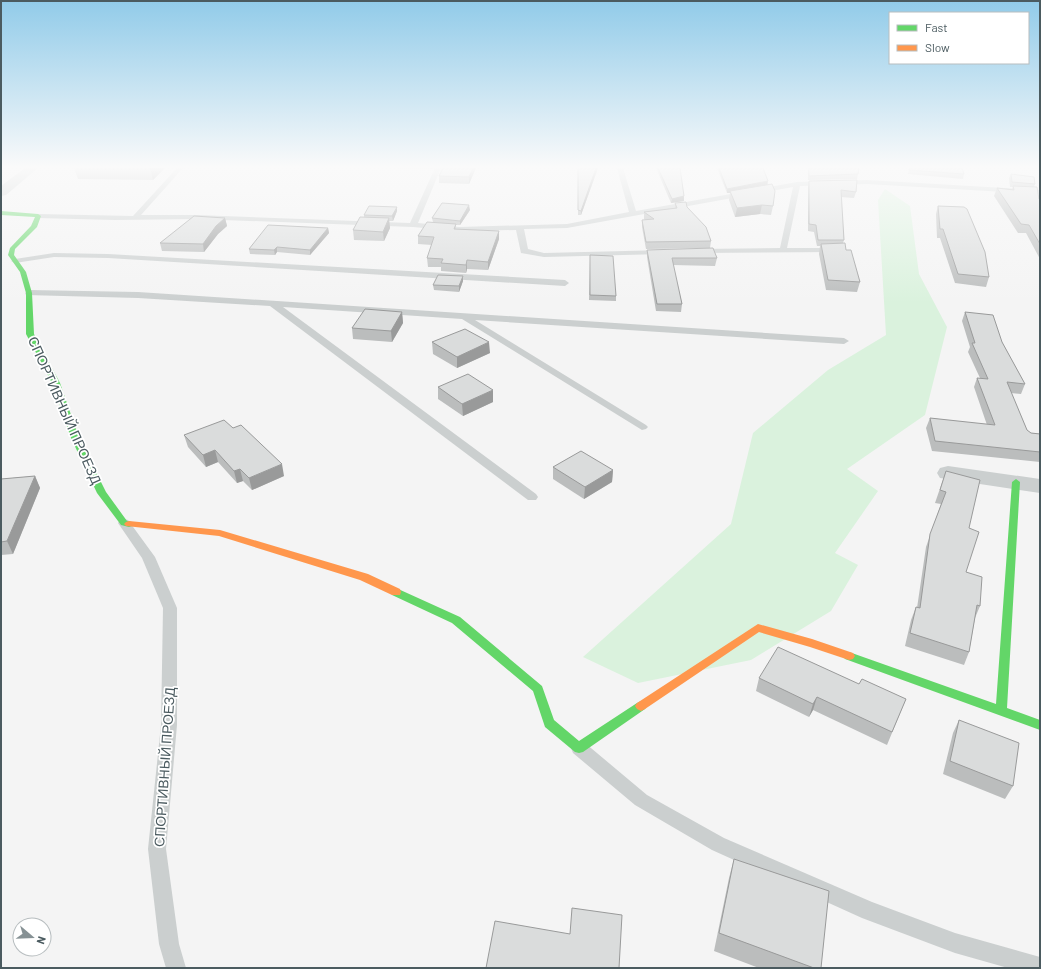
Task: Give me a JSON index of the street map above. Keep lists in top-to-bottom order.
{
  "streets": {
    "street": ["СПОРТИВНЫЙ ПРОЕЗД"]
  },
  "legend": ["Fast", "Slow"],
  "north": "right"
}
